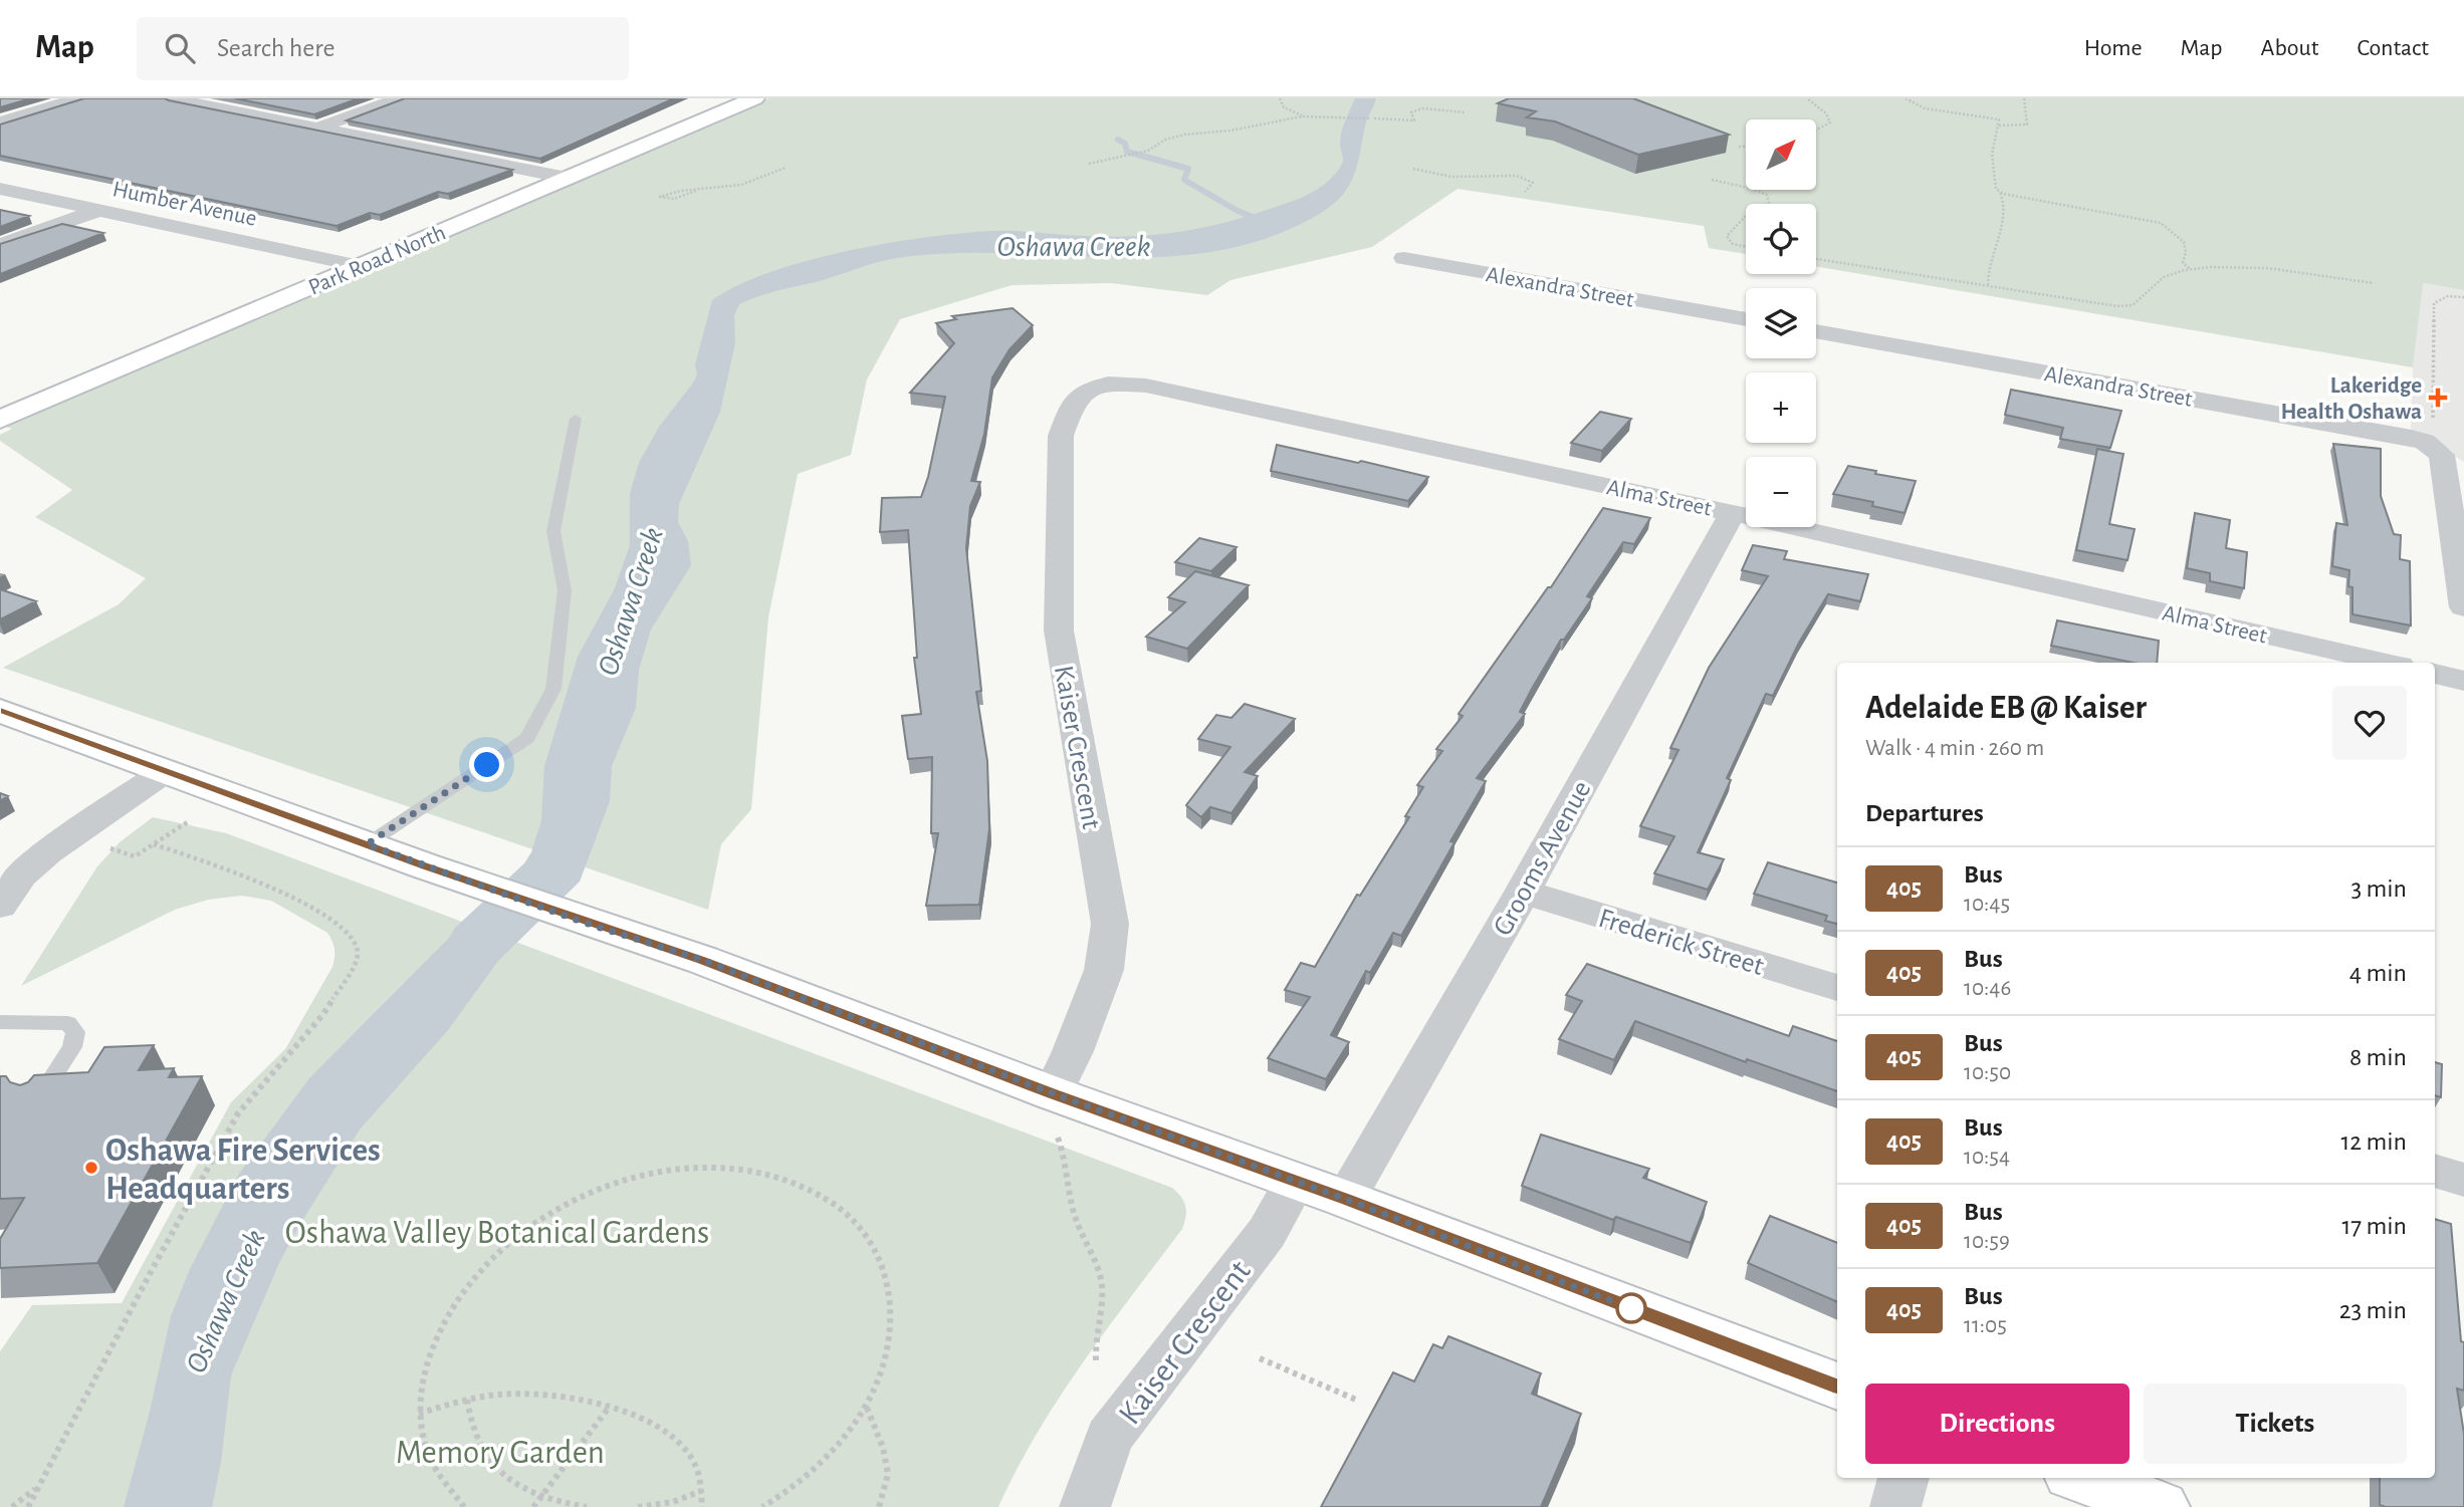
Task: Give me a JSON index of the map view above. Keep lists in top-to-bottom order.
{
  "streets": {
    "main road": ["Park Road North"],
    "street": [
      "Humber Avenue",
      "Alexandra Street",
      "Alma Street",
      "Kaiser Crescent",
      "Grooms Avenue",
      "Frederick Street"
    ]
  },
  "crossings": [
    ["Humber Avenue", "Park Road North"],
    ["Alma Street", "Kaiser Crescent"],
    ["Alma Street", "Grooms Avenue"],
    ["Grooms Avenue", "Frederick Street"]
  ],
  "water": ["Oshawa Creek"],
  "parks": ["Oshawa Valley Botanical Gardens", "Memory Garden"],
  "places": {
    "health": ["Lakeridge Health Oshawa"],
    "other": ["Oshawa Fire Services Headquarters"]
  },
  "lines": ["bus line 405"],
  "north": "top right",
  "page": {
    "header": "Map",
    "search": "Search here",
    "nav": [
      "Home",
      "Map",
      "About",
      "Contact"
    ],
    "map_buttons": ["+", "−"],
    "heading": [
      ["Adelaide EB @ Kaiser", "Walk · 4 min · 260 m"],
      "Departures"
    ],
    "list": [
      {
        "mark": "405",
        "name": "Bus",
        "note": "10:45",
        "value": "3 min"
      },
      {
        "mark": "405",
        "name": "Bus",
        "note": "10:46",
        "value": "4 min"
      },
      {
        "mark": "405",
        "name": "Bus",
        "note": "10:50",
        "value": "8 min"
      },
      {
        "mark": "405",
        "name": "Bus",
        "note": "10:54",
        "value": "12 min"
      },
      {
        "mark": "405",
        "name": "Bus",
        "note": "10:59",
        "value": "17 min"
      },
      {
        "mark": "405",
        "name": "Bus",
        "note": "11:05",
        "value": "23 min"
      }
    ],
    "buttons": ["Directions", "Tickets"]
  }
}
